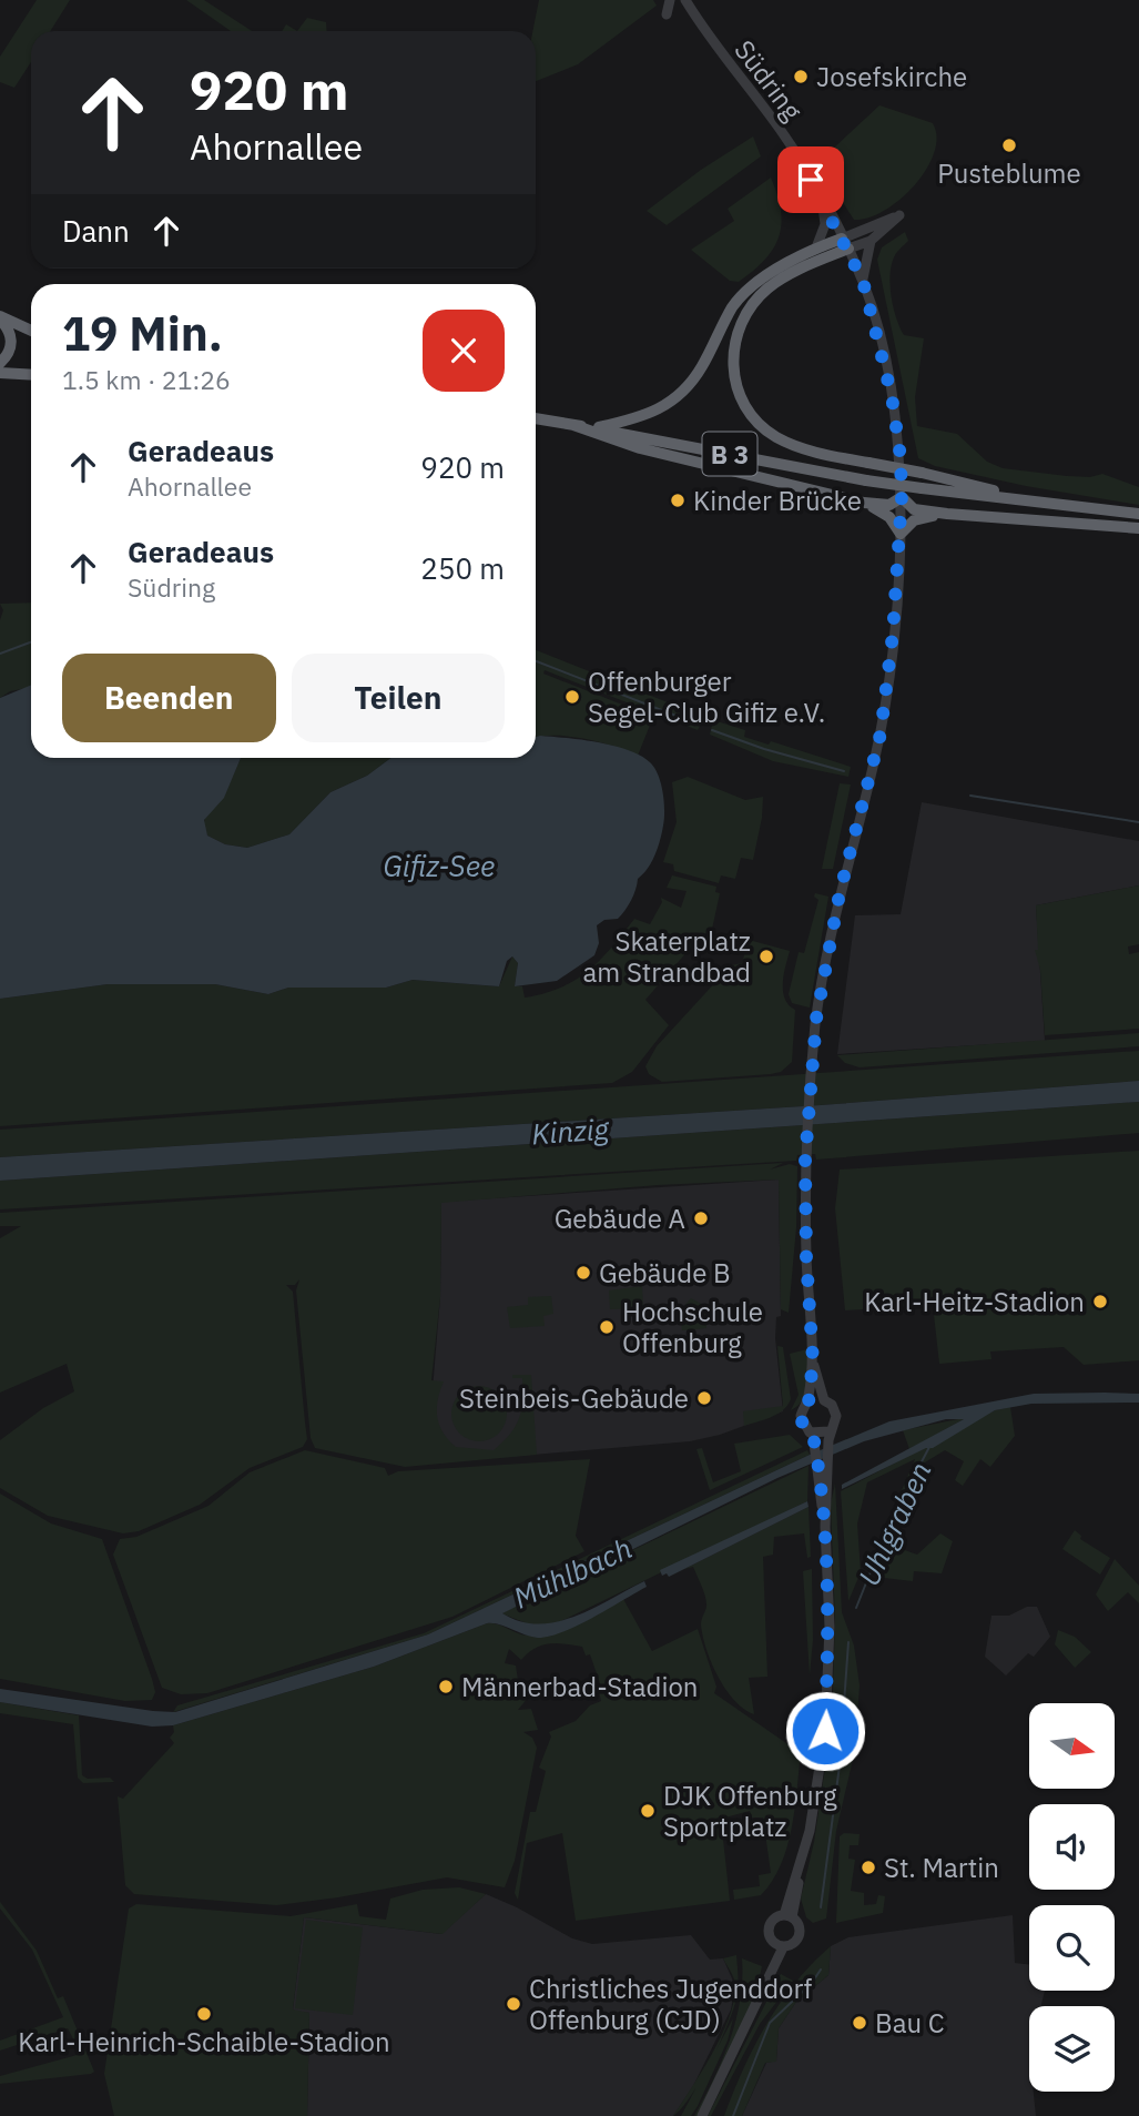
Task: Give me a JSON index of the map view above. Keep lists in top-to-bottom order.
{
  "streets": {
    "highway": ["B 3"],
    "street": ["Südring"]
  },
  "water": [
    "Gifiz-See",
    "Kinzig",
    "Uhlgraben",
    "Mühlbach"
  ],
  "places": [
    "Josefskirche",
    "Pusteblume",
    "Kinder Brücke",
    "Offenburger Segel-Club Gifiz e.V.",
    "Skaterplatz am Strandbad",
    "Gebäude A",
    "Gebäude B",
    "Karl-Heitz-Stadion",
    "Hochschule Offenburg",
    "Steinbeis-Gebäude",
    "Männerbad-Stadion",
    "DJK Offenburg Sportplatz",
    "St. Martin",
    "Christliches Jugenddorf Offenburg (CJD)",
    "Karl-Heinrich-Schaible-Stadion",
    "Bau C"
  ],
  "north": "right",
  "page": {
    "turn": ["920 m", "Ahornallee"],
    "then": "Dann",
    "heading": ["19 Min.", "1.5 km · 21:26"],
    "list": [
      {
        "name": "Geradeaus",
        "note": "Ahornallee",
        "value": "920 m"
      },
      {
        "name": "Geradeaus",
        "note": "Südring",
        "value": "250 m"
      }
    ],
    "buttons": ["Beenden", "Teilen"]
  }
}
